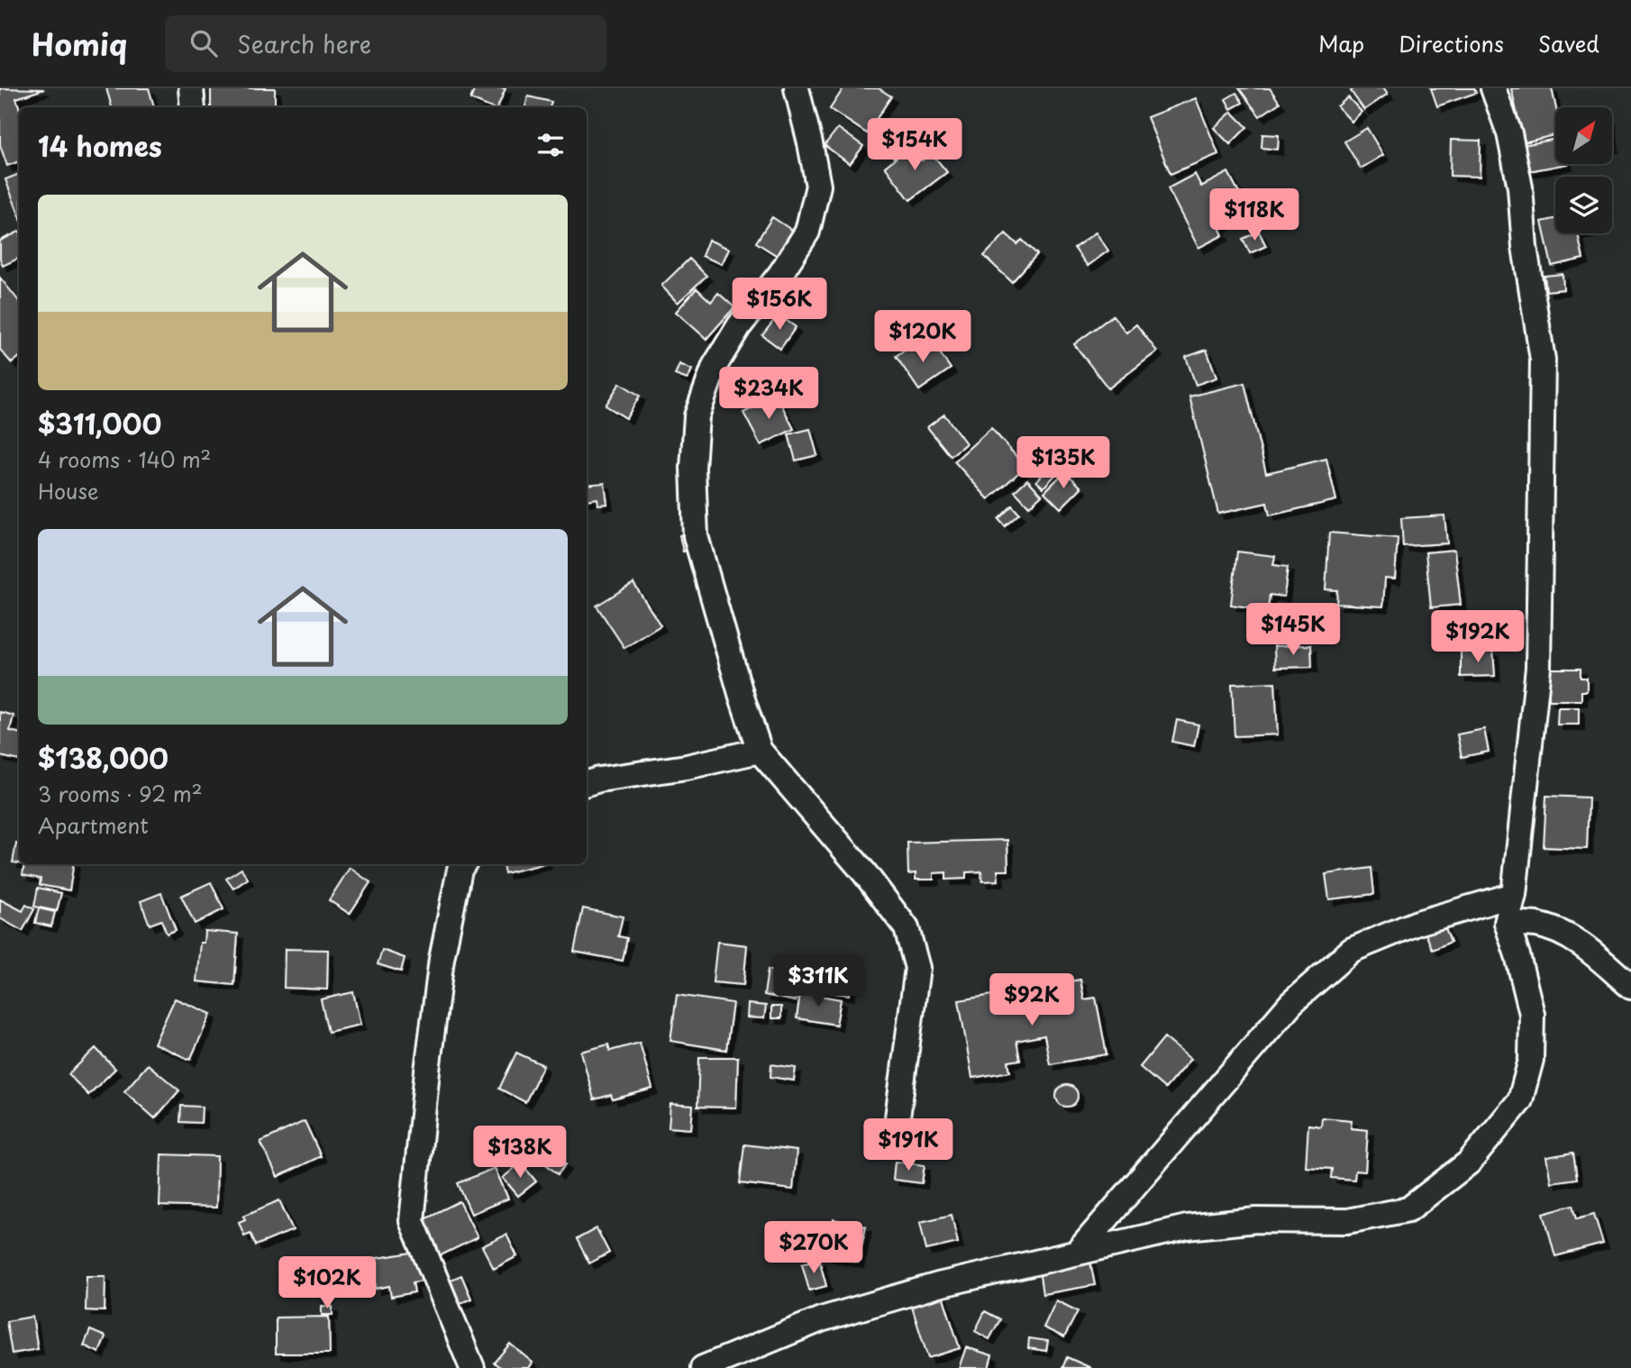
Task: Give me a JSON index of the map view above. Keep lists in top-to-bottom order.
{
  "north": "top right",
  "page": {
    "header": "Homiq",
    "search": "Search here",
    "nav": ["Map", "Directions", "Saved"],
    "heading": "14 homes",
    "price": [
      "$154K",
      "$118K",
      "$156K",
      "$120K",
      "$234K",
      "$135K",
      "$145K",
      "$192K",
      "$311K",
      "$92K",
      "$191K",
      "$138K",
      "$270K",
      "$102K"
    ],
    "list": [
      {
        "name": "$311,000",
        "note": "4 rooms · 140 m² · House"
      },
      {
        "name": "$138,000",
        "note": "3 rooms · 92 m² · Apartment"
      }
    ]
  }
}
